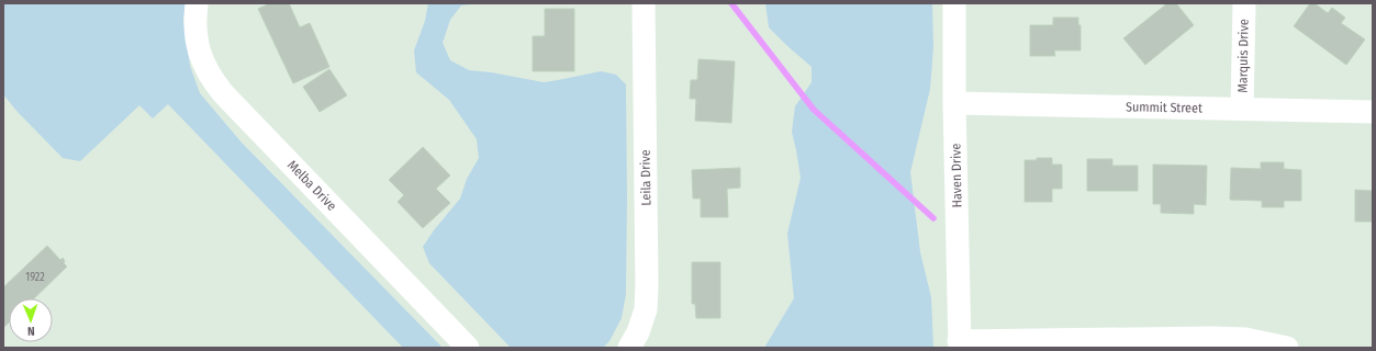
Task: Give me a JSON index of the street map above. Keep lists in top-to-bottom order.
{
  "streets": {
    "street": [
      "Marquis Drive",
      "Summit Street",
      "Haven Drive",
      "Leila Drive",
      "Melba Drive"
    ]
  },
  "crossings": [
    ["Marquis Drive", "Summit Street"],
    ["Summit Street", "Haven Drive"]
  ],
  "house_numbers": ["1922"],
  "north": "bottom"
}
